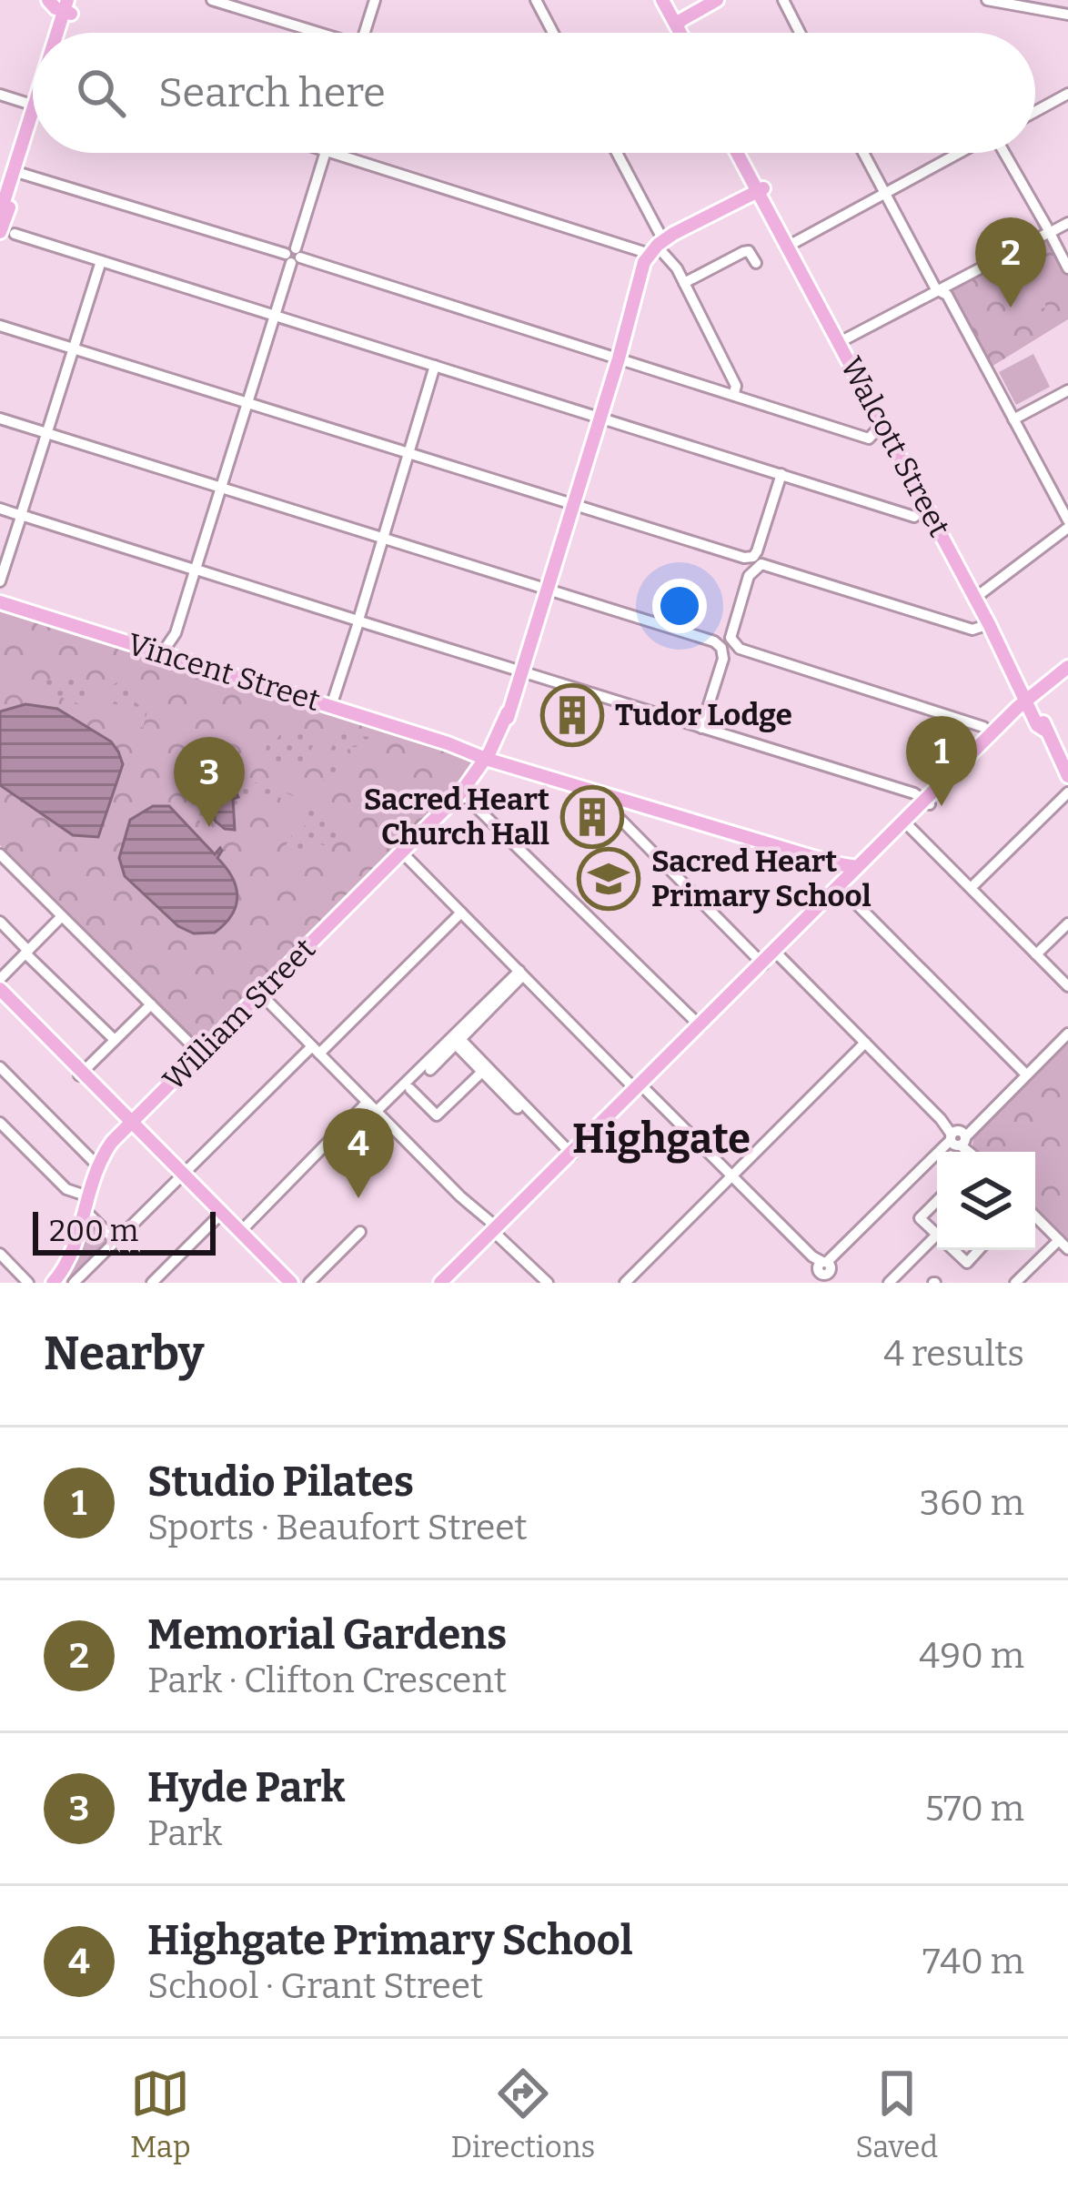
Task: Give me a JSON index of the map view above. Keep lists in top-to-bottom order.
{
  "streets": {
    "main road": ["Walcott Street", "Vincent Street", "William Street"]
  },
  "crossings": [
    ["Vincent Street", "William Street"]
  ],
  "districts": ["Highgate"],
  "places": {
    "building": ["Tudor Lodge", "Sacred Heart Church Hall"],
    "school or university": ["Sacred Heart Primary School"]
  },
  "scale_bar": "200 m",
  "page": {
    "search": "Search here",
    "pins": [
      "2",
      "1",
      "3",
      "4"
    ],
    "scale": "200 m",
    "heading": ["Nearby", "4 results"],
    "list": [
      {
        "mark": "1",
        "name": "Studio Pilates",
        "note": "Sports · Beaufort Street",
        "value": "360 m"
      },
      {
        "mark": "2",
        "name": "Memorial Gardens",
        "note": "Park · Clifton Crescent",
        "value": "490 m"
      },
      {
        "mark": "3",
        "name": "Hyde Park",
        "note": "Park",
        "value": "570 m"
      },
      {
        "mark": "4",
        "name": "Highgate Primary School",
        "note": "School · Grant Street",
        "value": "740 m"
      }
    ],
    "nav": ["Map", "Directions", "Saved"]
  }
}
